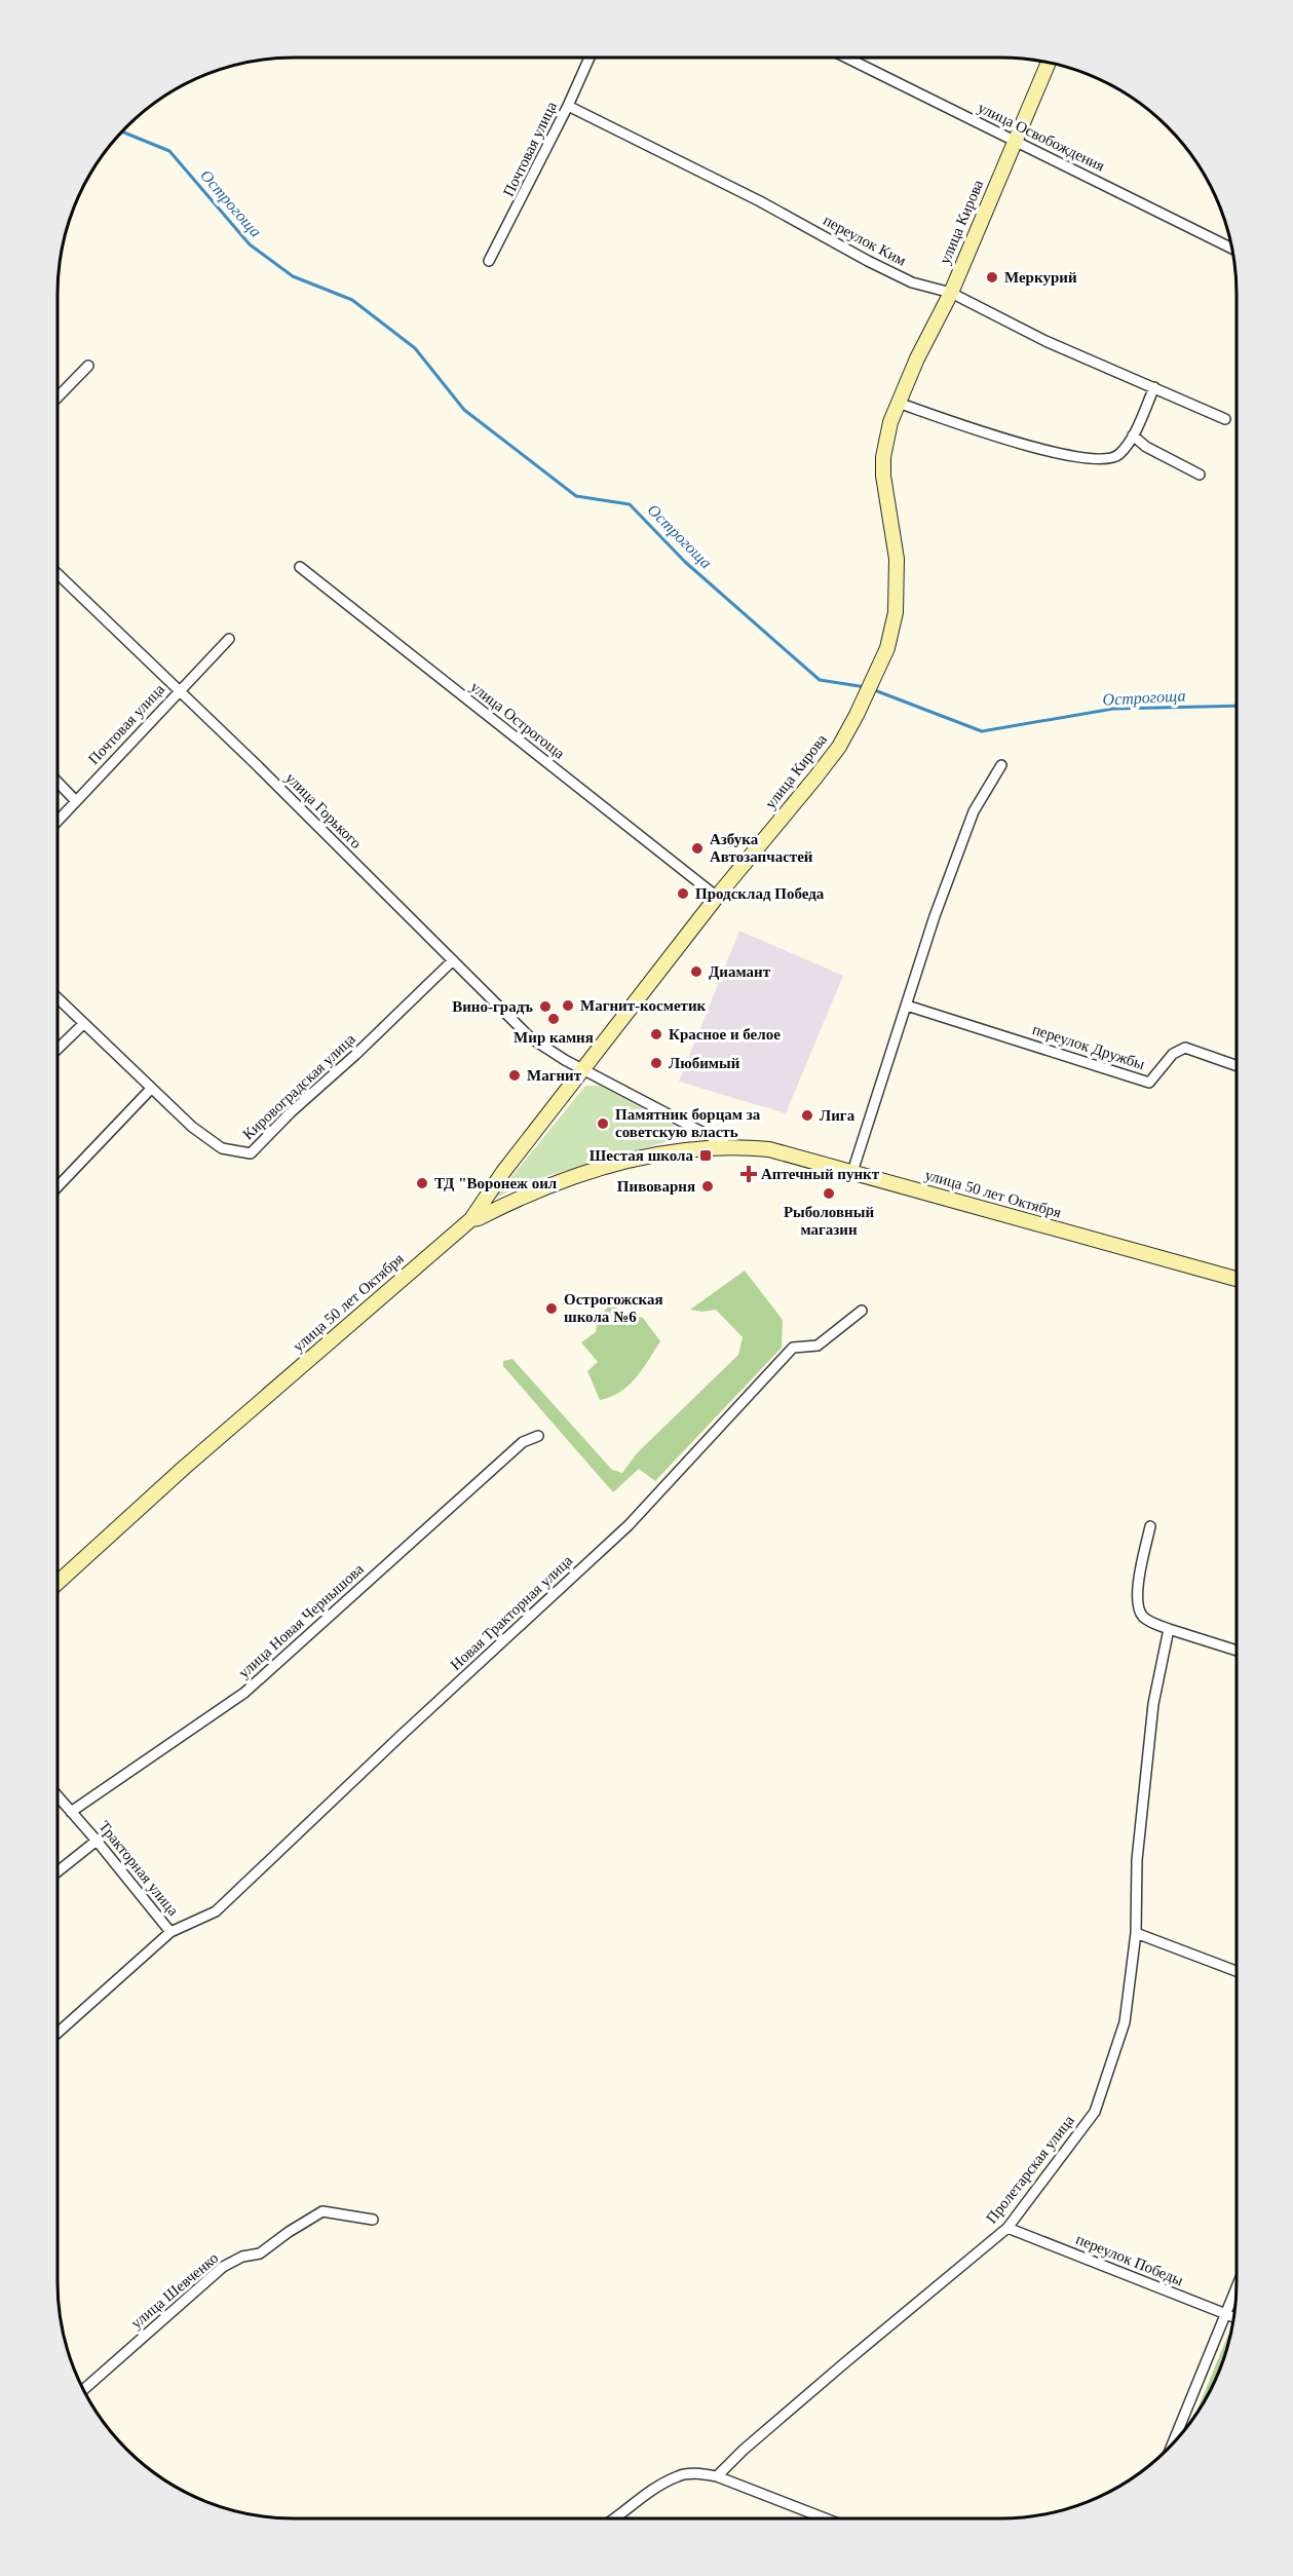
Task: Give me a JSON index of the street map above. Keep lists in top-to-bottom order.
{
  "streets": {
    "main road": ["улица Кирова", "улица 50 лет Октября"],
    "street": [
      "улица Освобождения",
      "Почтовая улица",
      "переулок Ким",
      "улица Острогоща",
      "улица Горького",
      "переулок Дружбы",
      "Кировоградская улица",
      "Новая Тракторная улица",
      "улица Новая Чернышова",
      "Тракторная улица",
      "Пролетарская улица",
      "переулок Победы",
      "улица Шевченко"
    ]
  },
  "crossings": [
    ["улица Освобождения", "улица Кирова"],
    ["Почтовая улица", "переулок Ким"],
    ["Почтовая улица", "улица Горького"],
    ["улица Кирова", "переулок Ким"],
    ["улица Кирова", "улица Острогоща"],
    ["улица Кирова", "улица Горького"],
    ["улица Кирова", "улица 50 лет Октября"],
    ["улица Горького", "Кировоградская улица"],
    ["улица Горького", "улица 50 лет Октября"],
    ["Новая Тракторная улица", "Тракторная улица"],
    ["улица Новая Чернышова", "Тракторная улица"],
    ["Пролетарская улица", "переулок Победы"]
  ],
  "water": ["Острогоща"],
  "places": {
    "other": [
      "Меркурий",
      "Азбука Автозапчастей",
      "Продсклад Победа",
      "Диамант",
      "Магнит-косметик",
      "Вино-градъ",
      "Мир камня",
      "Красное и белое",
      "Любимый",
      "Магнит",
      "Лига",
      "Памятник борцам за советскую власть",
      "ТД \"Воронеж оил",
      "Пивоварня",
      "Рыболовный магазин",
      "Острогожская школа №6"
    ],
    "transit": ["Шестая школа"],
    "health": ["Аптечный пункт"]
  }
}
